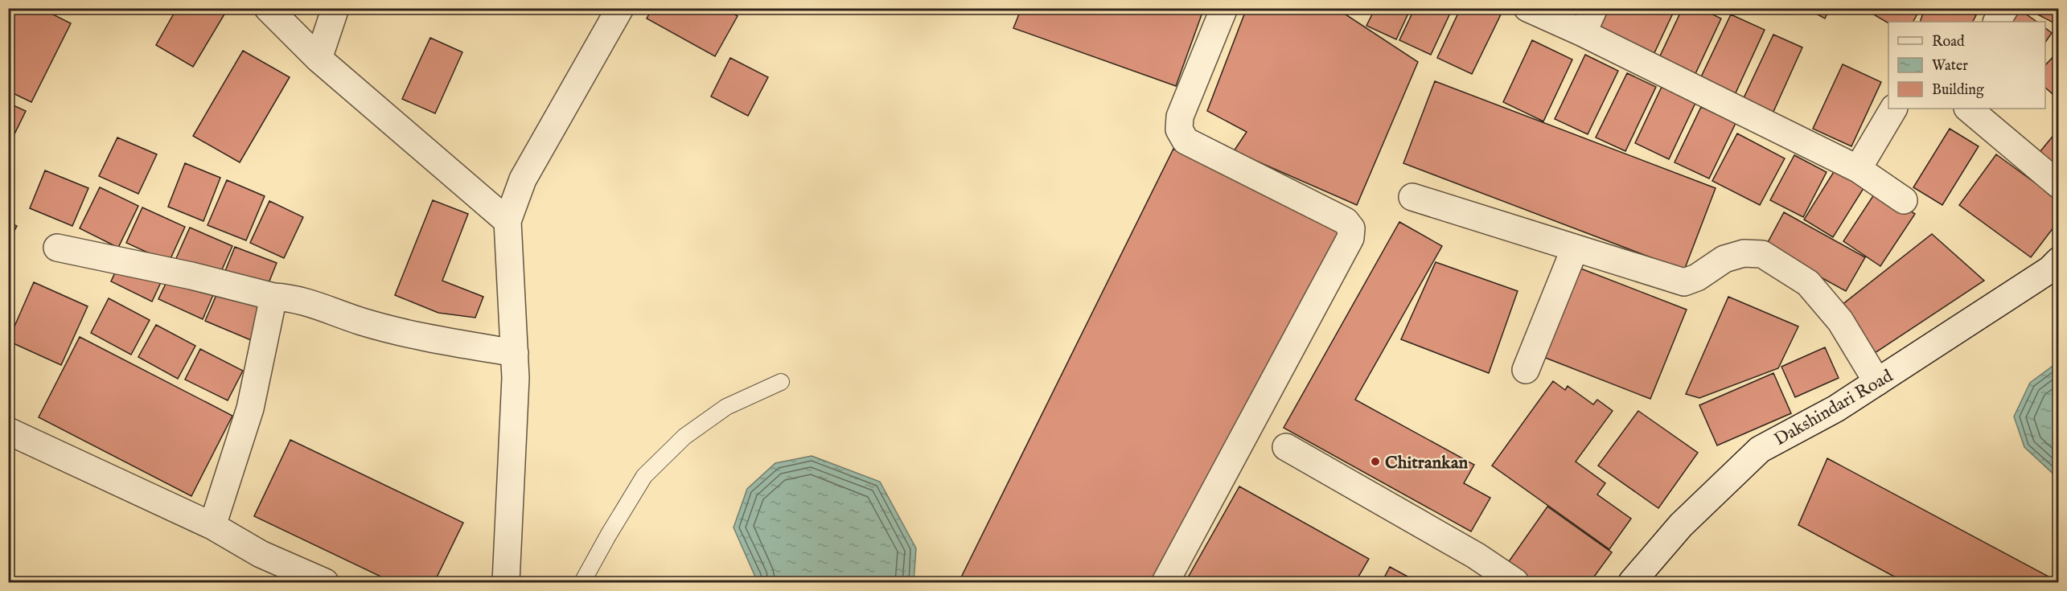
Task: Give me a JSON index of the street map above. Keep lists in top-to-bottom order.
{
  "streets": {
    "street": ["Dakshindari Road"]
  },
  "places": ["Chitrankan"],
  "legend": ["Road", "Water", "Building"]
}
